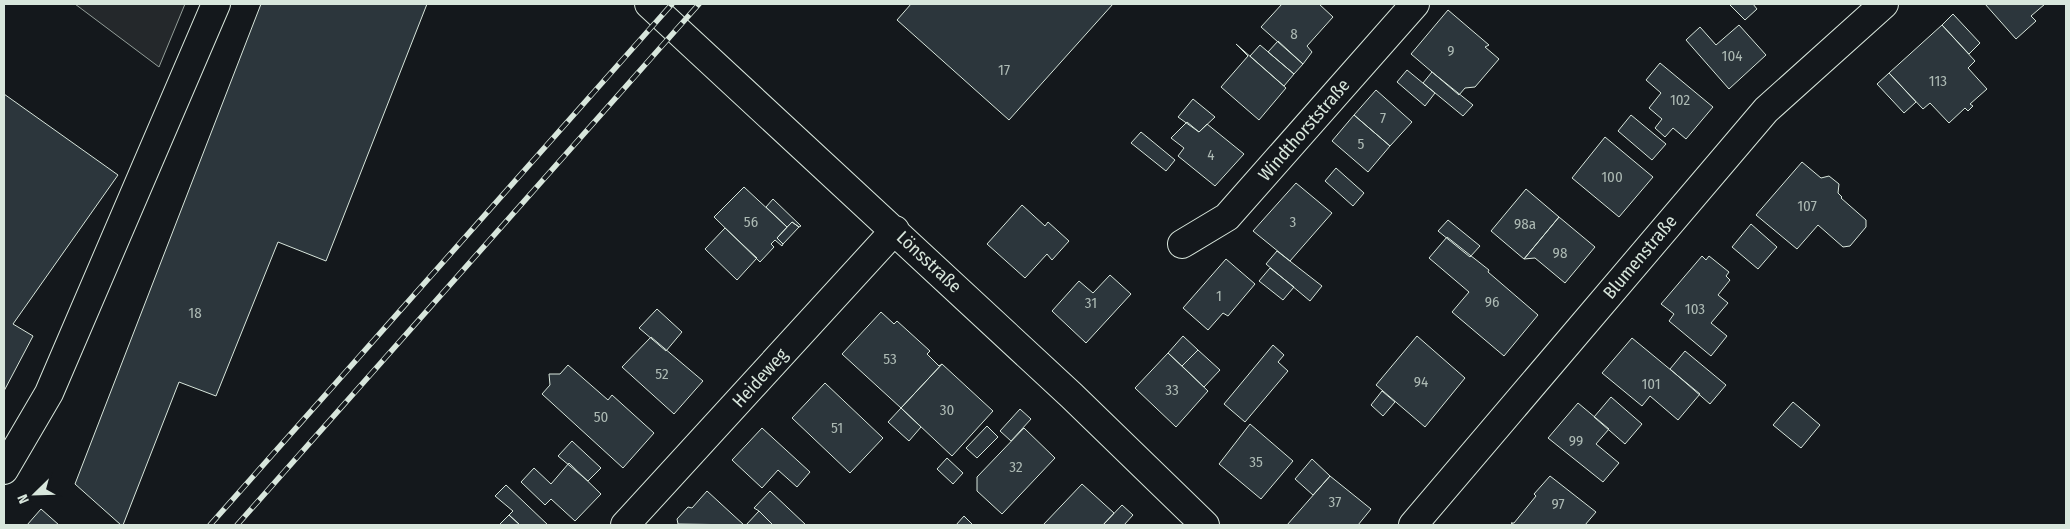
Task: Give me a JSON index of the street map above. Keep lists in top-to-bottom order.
{
  "streets": {
    "street": [
      "Windthorststraße",
      "Blumenstraße",
      "Lönsstraße",
      "Heideweg"
    ]
  },
  "crossings": [
    ["Lönsstraße", "Heideweg"]
  ],
  "house_numbers": [
    "8",
    "9",
    "104",
    "17",
    "113",
    "102",
    "7",
    "5",
    "4",
    "100",
    "107",
    "56",
    "3",
    "98a",
    "98",
    "1",
    "96",
    "31",
    "103",
    "18",
    "53",
    "52",
    "94",
    "101",
    "33",
    "30",
    "50",
    "51",
    "99",
    "35",
    "32",
    "37",
    "97"
  ],
  "north": "bottom left"
}
